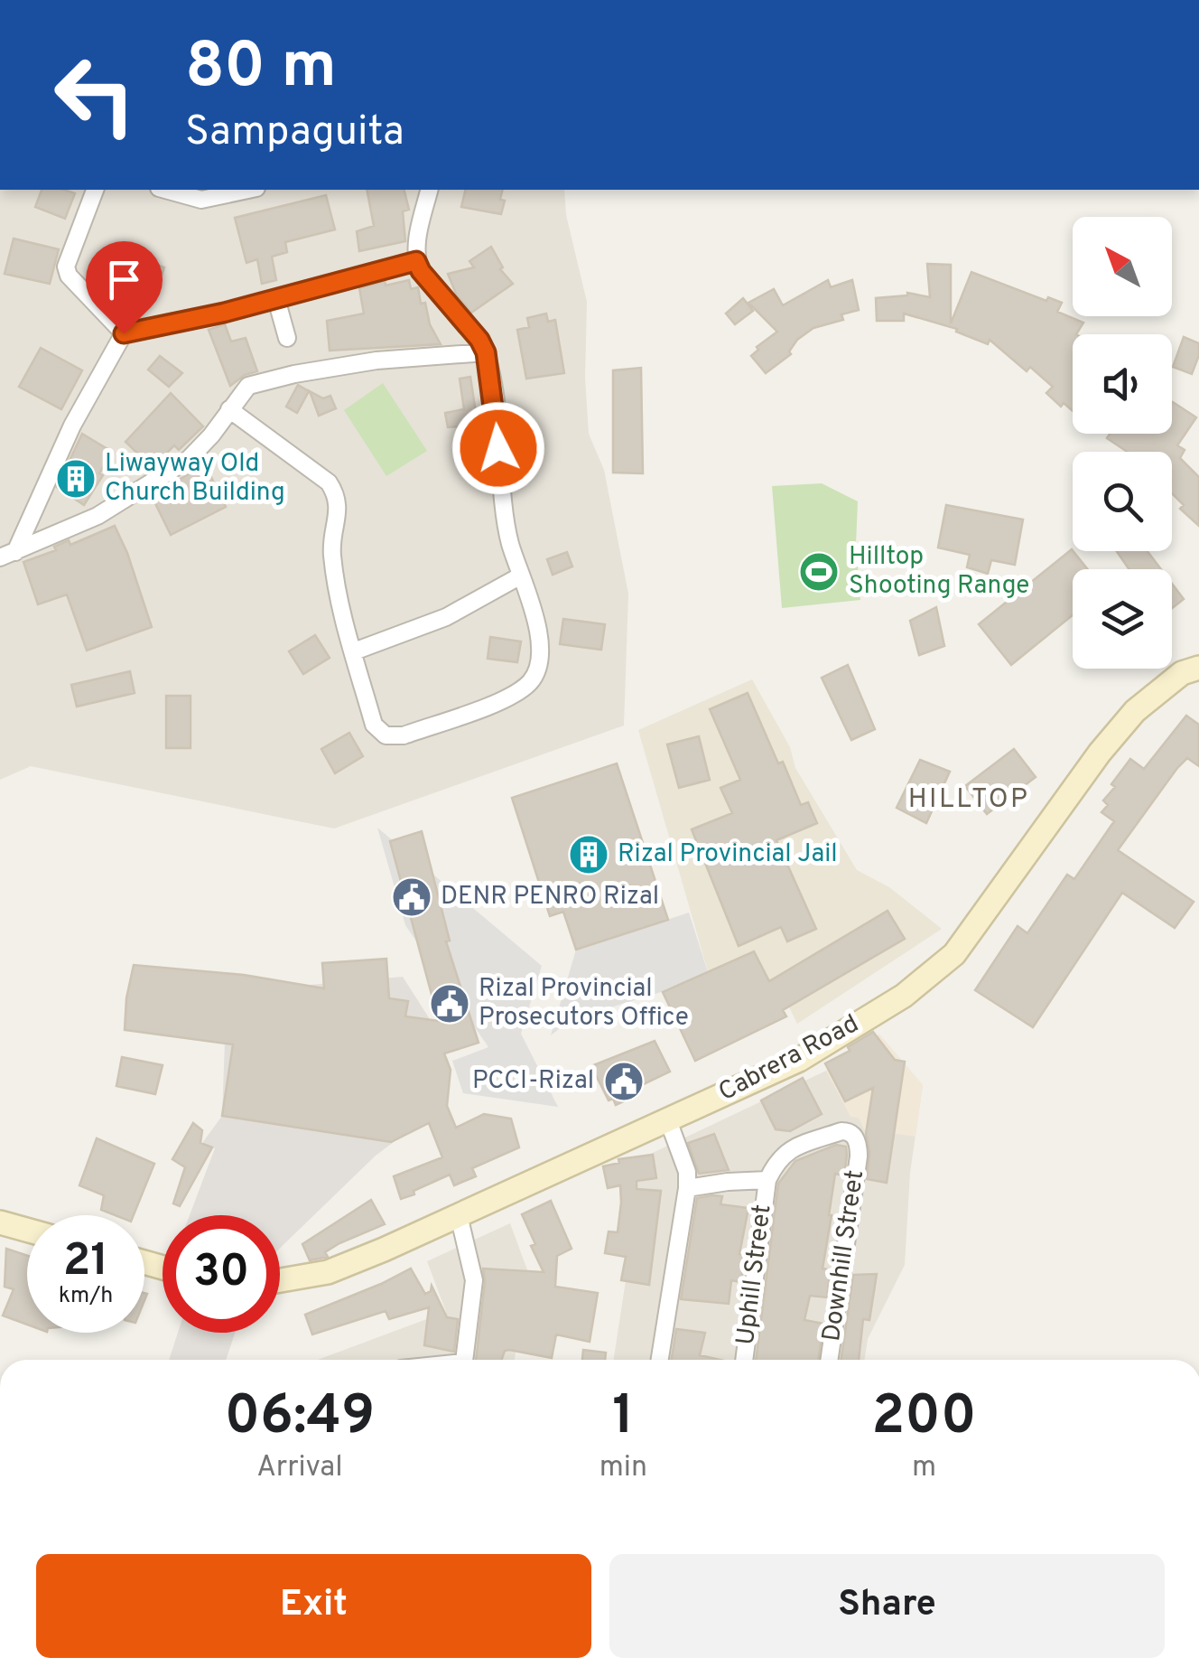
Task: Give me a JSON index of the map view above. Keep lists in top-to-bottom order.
{
  "streets": {
    "main road": ["Cabrera Road"],
    "street": ["Downhill Street", "Uphill Street"]
  },
  "crossings": [
    ["Downhill Street", "Uphill Street"]
  ],
  "districts": ["HILLTOP"],
  "places": {
    "building": ["Liwayway Old Church Building", "Rizal Provincial Jail"],
    "sports": ["Hilltop Shooting Range"],
    "public building": ["DENR PENRO Rizal", "Rizal Provincial Prosecutors Office", "PCCI-Rizal"]
  },
  "north": "top left",
  "page": {
    "turn": ["80 m", "Sampaguita"],
    "speed": "21 km/h",
    "limit": "30",
    "eta": [
      "06:49",
      "Arrival",
      "1",
      "min",
      "200",
      "m"
    ],
    "buttons": ["Exit", "Share"]
  }
}
